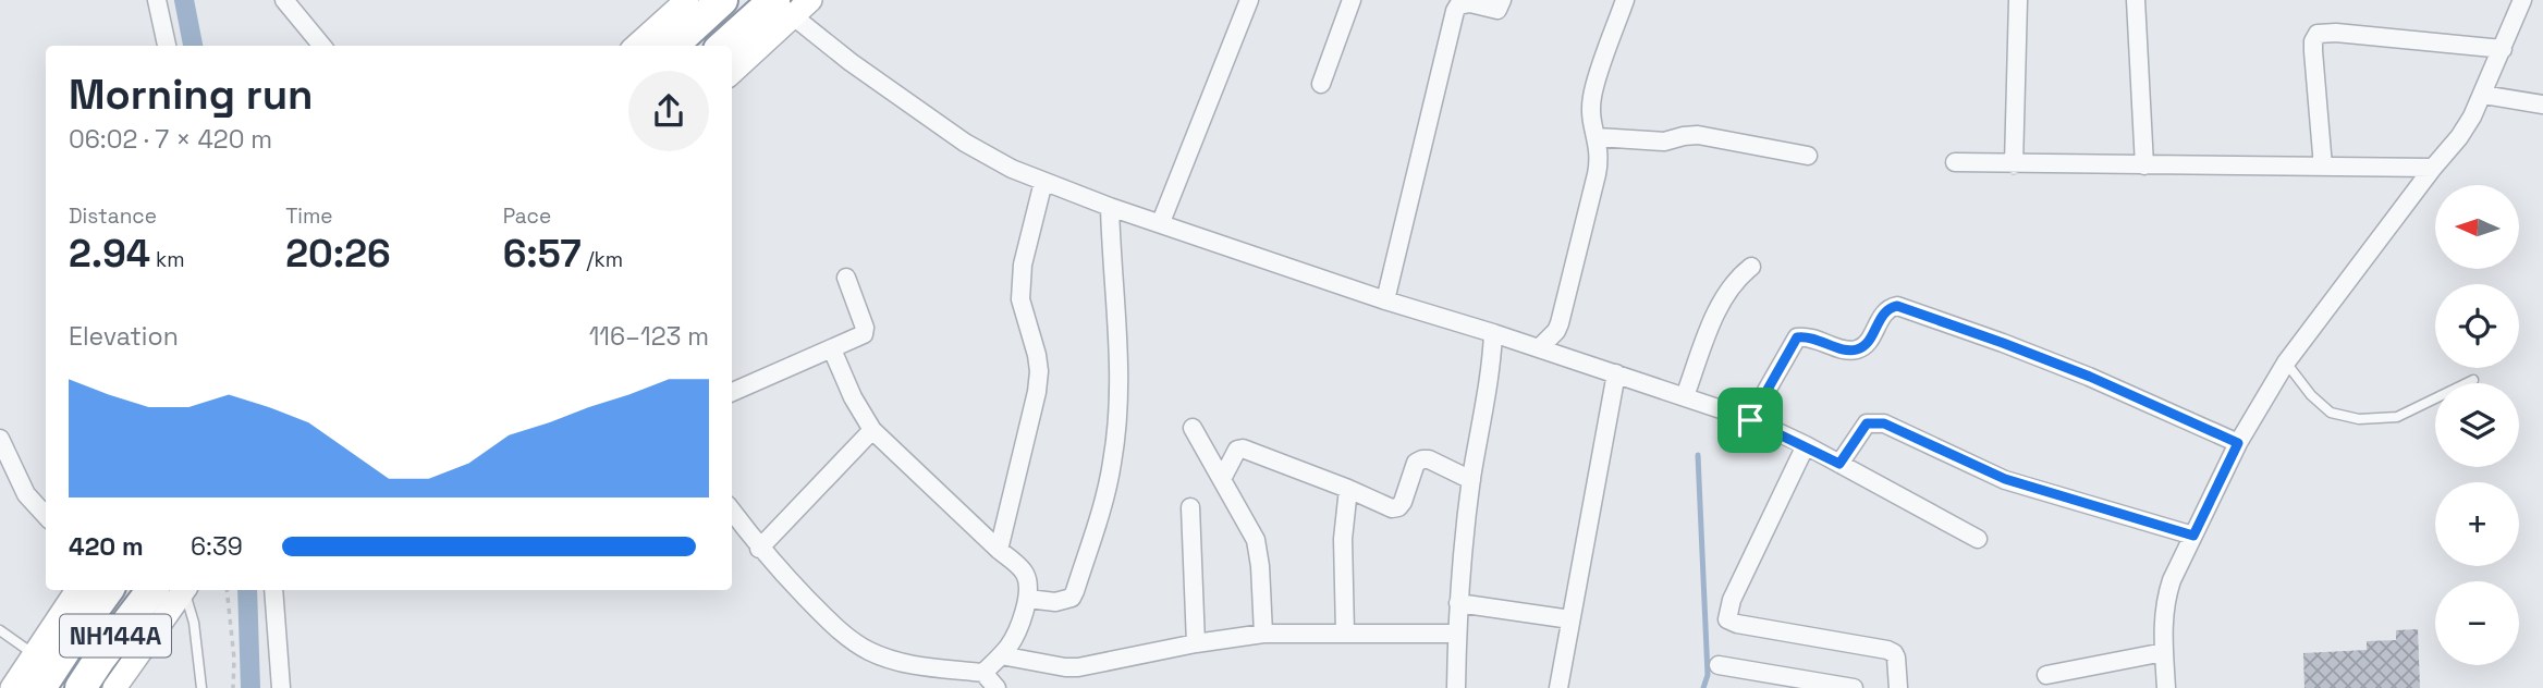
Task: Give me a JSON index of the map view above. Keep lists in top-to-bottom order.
{
  "streets": {
    "highway": ["NH144A"]
  },
  "north": "left",
  "page": {
    "heading": ["Morning run", "06:02 · 7 × 420 m"],
    "stats": [
      ["Distance", "2.94 km"],
      ["Time", "20:26"],
      ["Pace", "6:57 /km"]
    ],
    "map_buttons": ["+", "−"],
    "chart": ["Elevation", "116–123 m"],
    "list": [
      {
        "name": "420 m",
        "note": "6:39"
      }
    ]
  }
}
